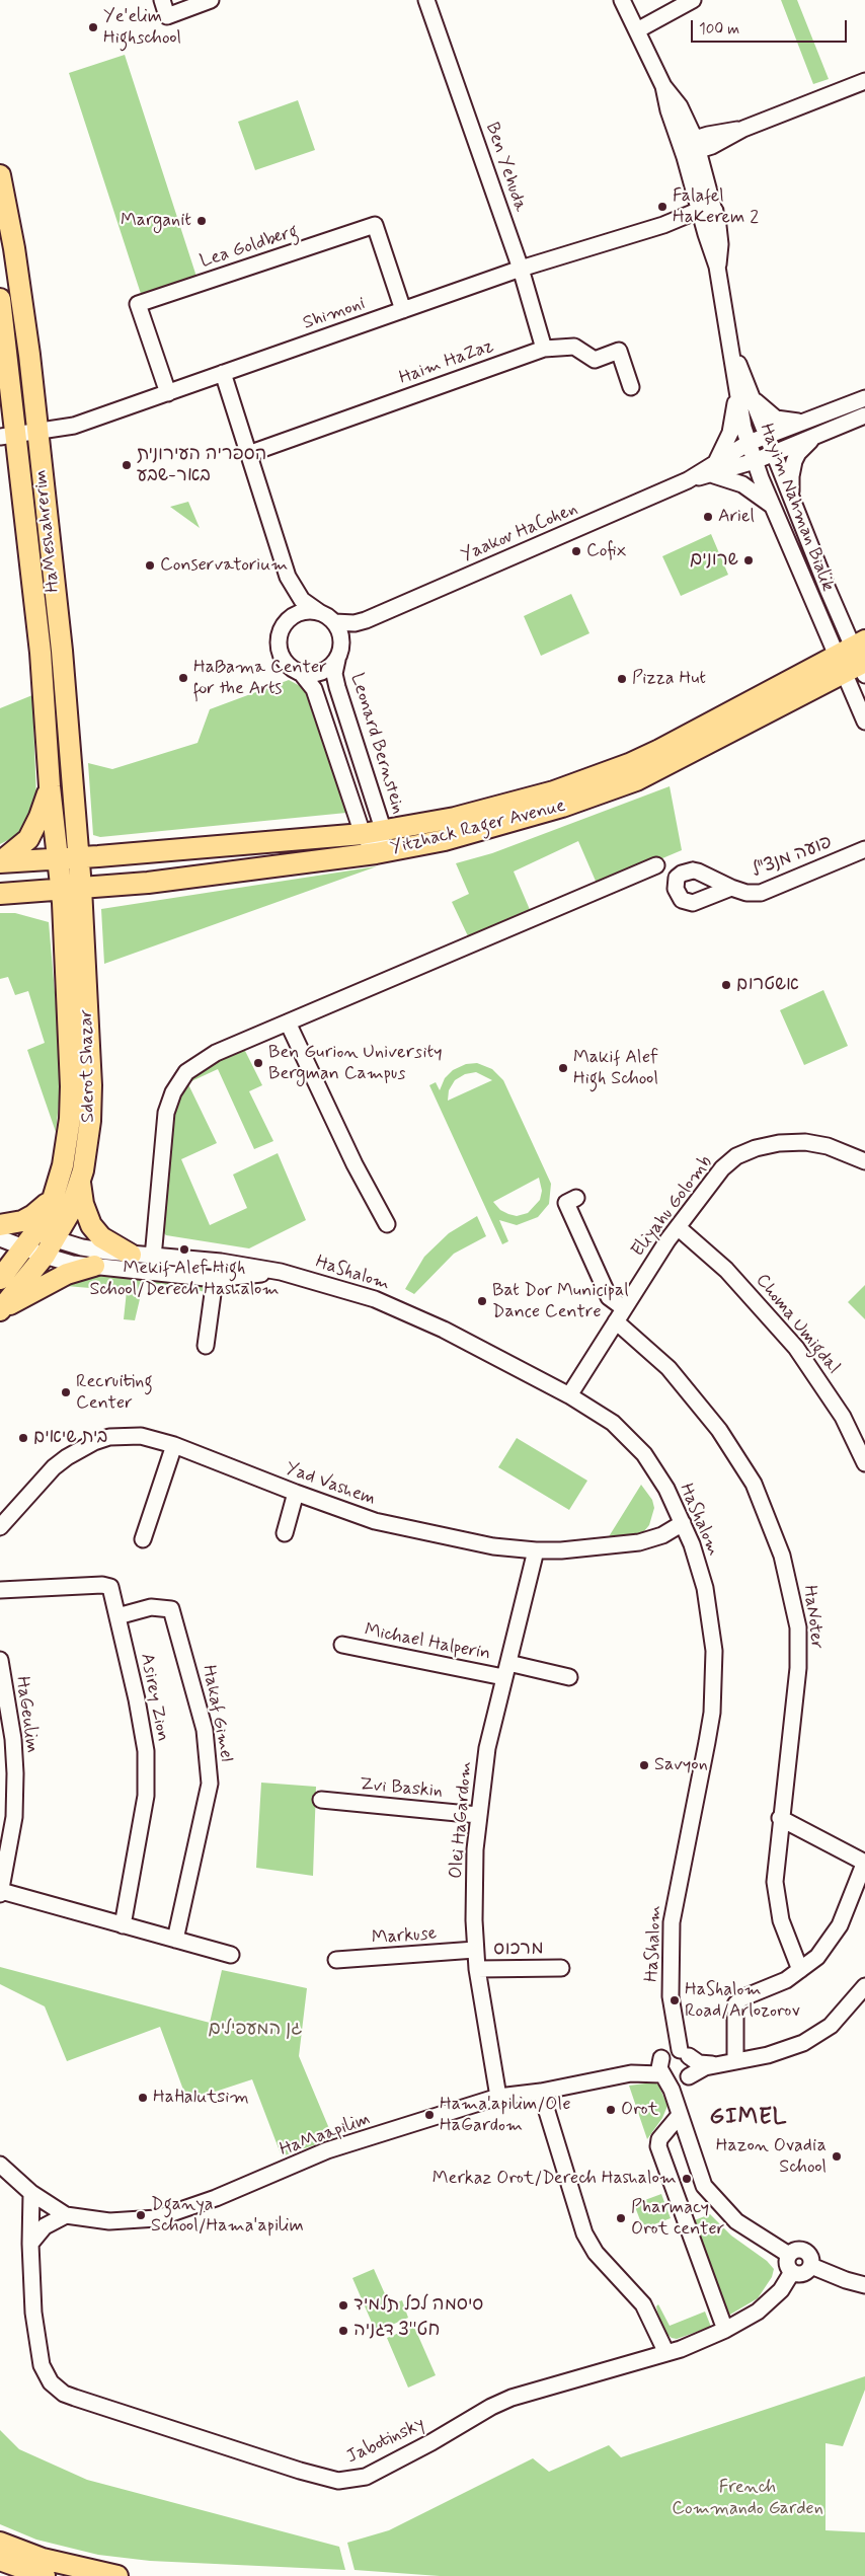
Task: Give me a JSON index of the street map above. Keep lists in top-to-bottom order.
{
  "streets": {
    "main road": ["HaMeshahrerim", "Yitzhack Rager Avenue", "Sderot Shazar"],
    "street": [
      "Ben Yehuda",
      "Lea Goldberg",
      "Shimoni",
      "Haim HaZaz",
      "Hayim Nahman Bialik",
      "Yaakov HaCohen",
      "Leonard Bernstein",
      "פועה מנצ\"ל",
      "Eliyahu Golomb",
      "HaShalom",
      "Choma Umigdal",
      "Yad Vashem",
      "HaNoter",
      "Michael Halperin",
      "Asirey Zion",
      "Hakaf Gimel",
      "HaGeulim",
      "Zvi Baskin",
      "Olei HaGardom",
      "Markuse",
      "מרכוס",
      "HaMaapilim",
      "Jabotinsky"
    ]
  },
  "crossings": [
    ["Ben Yehuda", "Shimoni"],
    ["Ben Yehuda", "Haim HaZaz"],
    ["Lea Goldberg", "Shimoni"],
    ["Shimoni", "Hayim Nahman Bialik"],
    ["Shimoni", "HaMeshahrerim"],
    ["Hayim Nahman Bialik", "Yaakov HaCohen"],
    ["Hayim Nahman Bialik", "Yitzhack Rager Avenue"],
    ["HaMeshahrerim", "Yitzhack Rager Avenue"],
    ["HaMeshahrerim", "Sderot Shazar"],
    ["Yaakov HaCohen", "Leonard Bernstein"],
    ["Leonard Bernstein", "Yitzhack Rager Avenue"],
    ["Yitzhack Rager Avenue", "Sderot Shazar"],
    ["Sderot Shazar", "HaShalom"],
    ["Eliyahu Golomb", "HaShalom"],
    ["Eliyahu Golomb", "Choma Umigdal"],
    ["Eliyahu Golomb", "HaNoter"],
    ["HaShalom", "Yad Vashem"],
    ["HaShalom", "HaMaapilim"],
    ["Yad Vashem", "Olei HaGardom"],
    ["Michael Halperin", "Olei HaGardom"],
    ["Asirey Zion", "Hakaf Gimel"],
    ["Zvi Baskin", "Olei HaGardom"],
    ["Olei HaGardom", "Markuse"],
    ["Olei HaGardom", "מרכוס"],
    ["Olei HaGardom", "HaMaapilim"],
    ["HaMaapilim", "Jabotinsky"]
  ],
  "districts": ["GIMEL"],
  "parks": ["גן המעפילים", "French Commando Garden"],
  "places": [
    "Ye'elim Highschool",
    "Falafel HaKerem 2",
    "Marganit",
    "הספריה העירונית באר-שבע",
    "Ariel",
    "Cofix",
    "שרונים",
    "Conservatorium",
    "HaBama Center for the Arts",
    "Pizza Hut",
    "אשטרום",
    "Ben Gurion University Bergman Campus",
    "Makif Alef High School",
    "Mekif Alef High School/Derech Hashalom",
    "Bat Dor Municipal Dance Centre",
    "Recruiting Center",
    "בית שיאים",
    "Savyon",
    "HaShalom Road/Arlozorov",
    "HaHalutsim",
    "Orot",
    "Hama'apilim/Ole HaGardom",
    "Hazon Ovadia School",
    "Merkaz Orot/Derech Hashalom",
    "Dganya School/Hama'apilim",
    "Pharmacy Orot center",
    "סיסמה לכל תלמיד",
    "חט''צ דגניה"
  ],
  "scale_bar": "100 m"
}
